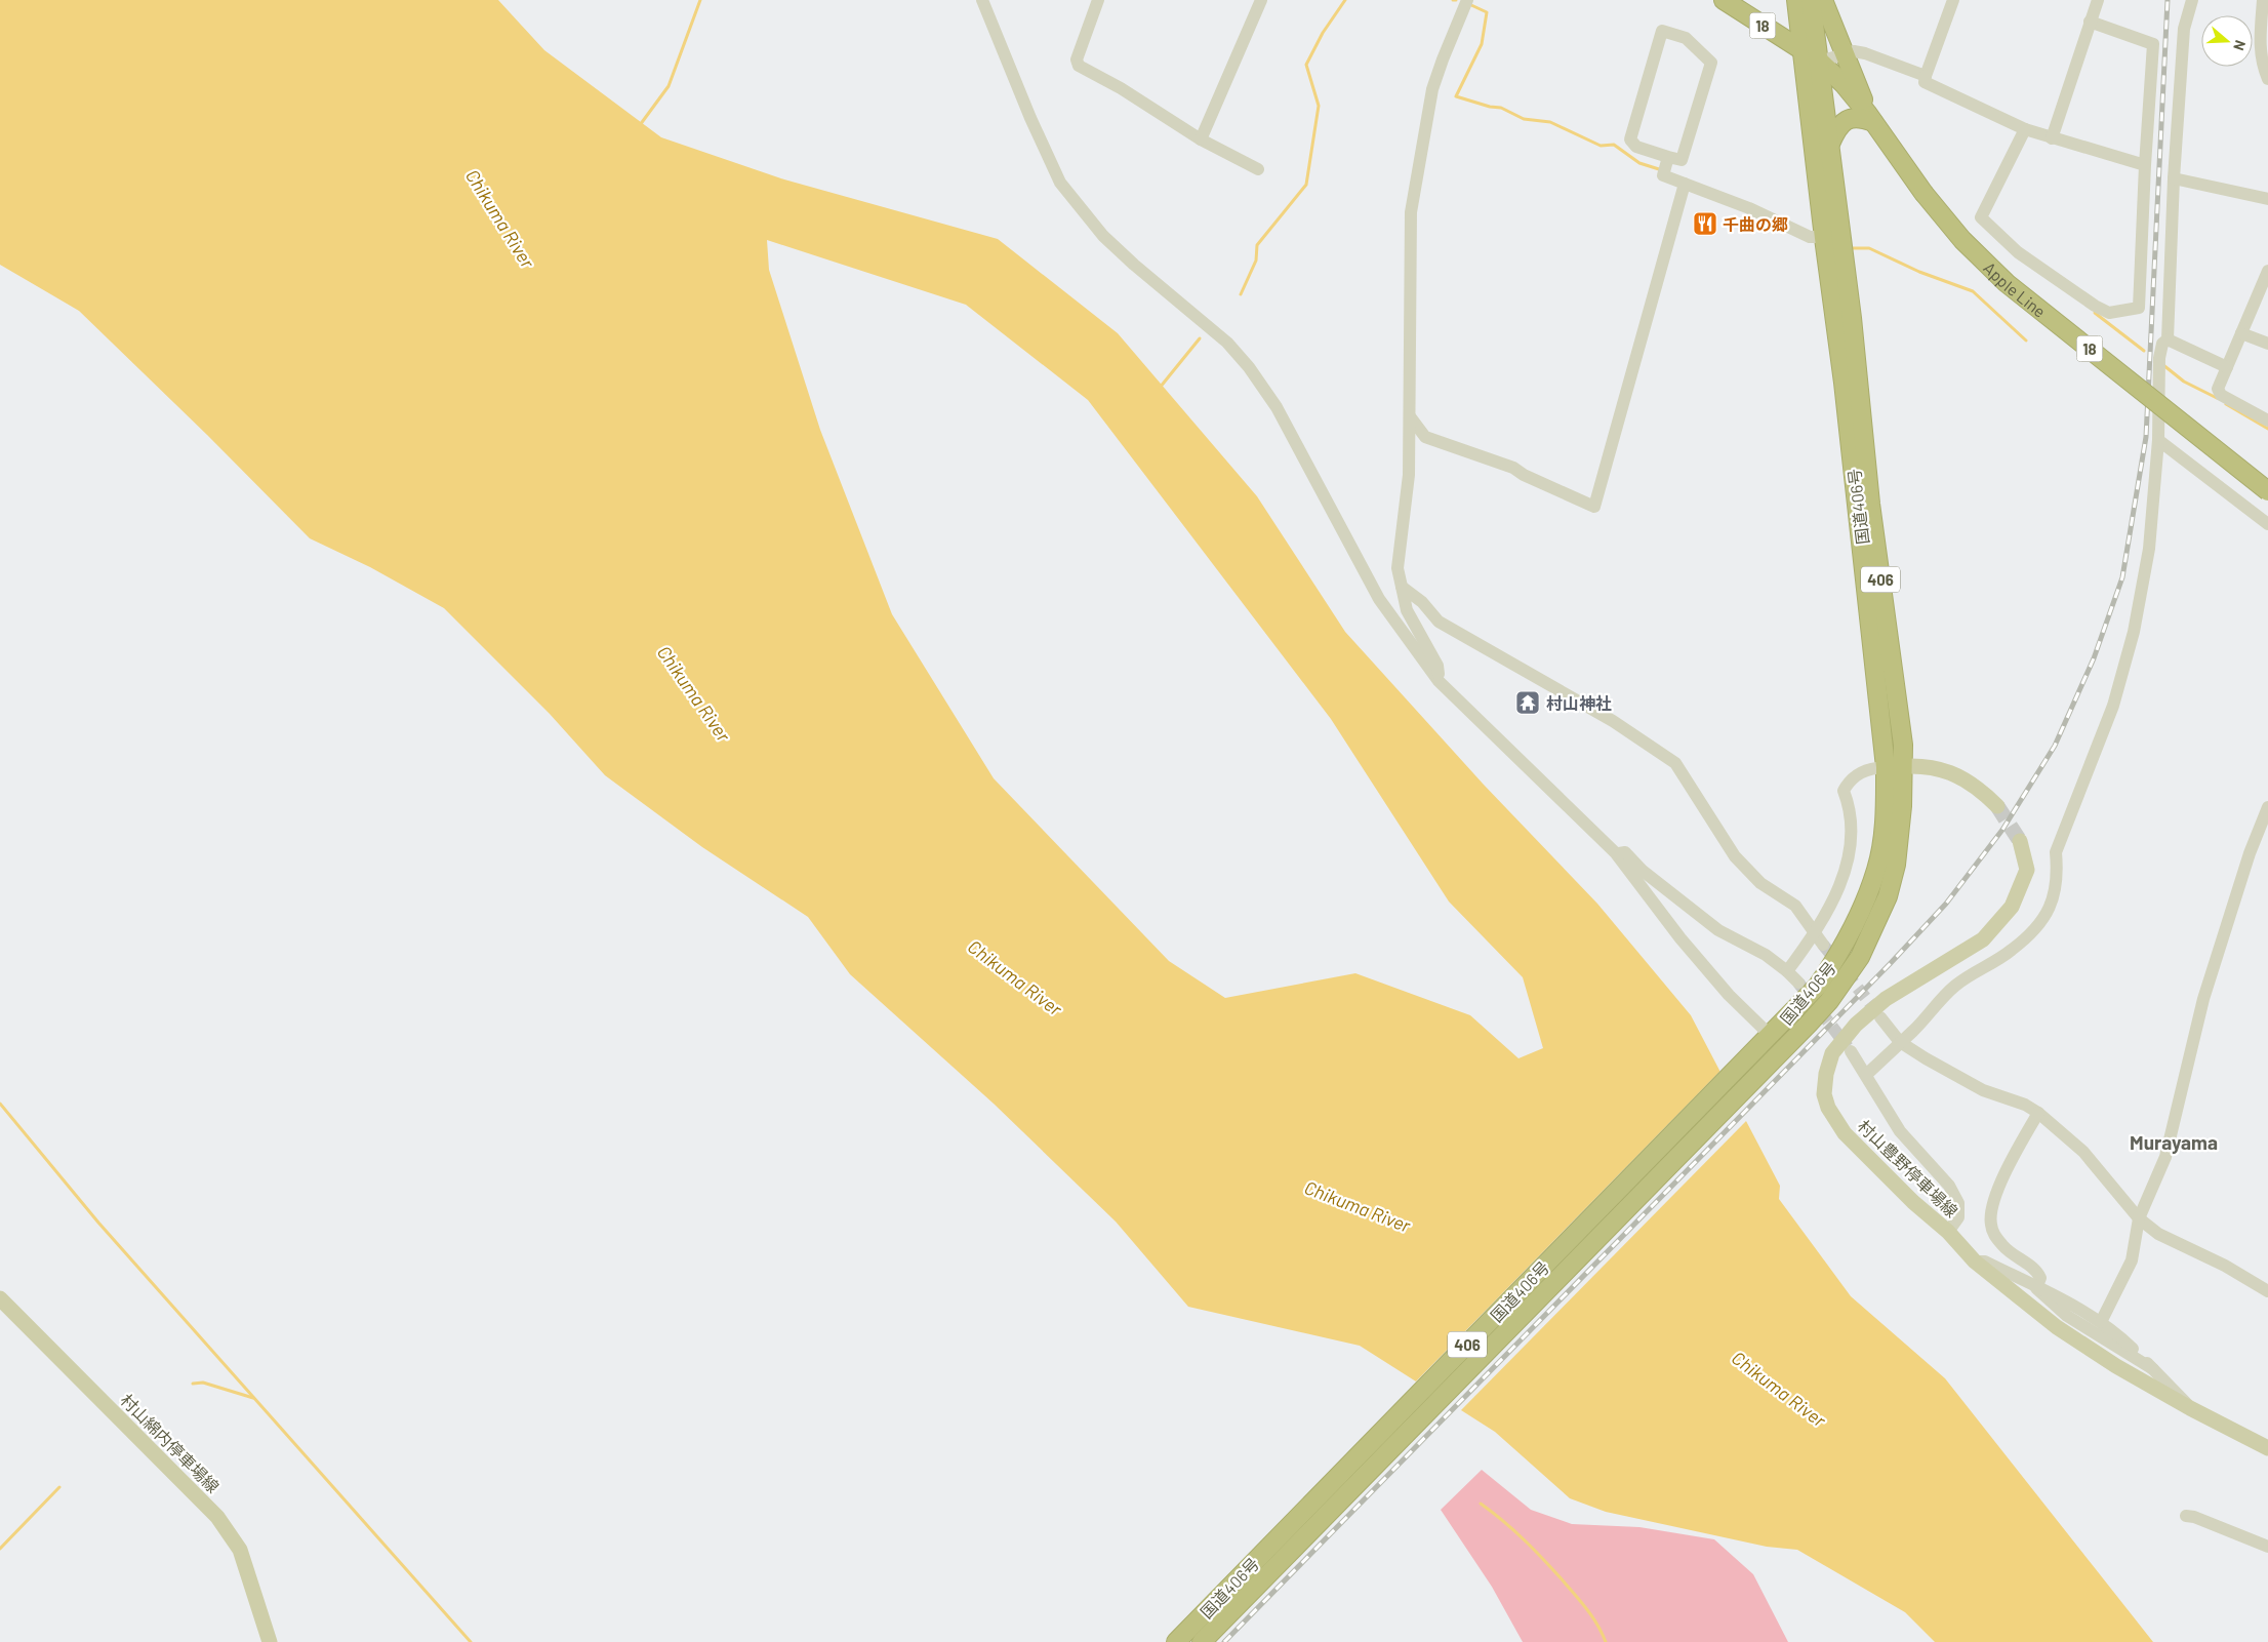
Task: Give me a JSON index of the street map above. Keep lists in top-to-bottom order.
{
  "streets": {
    "highway": [
      "18",
      "Apple Line",
      "国道406号",
      "406"
    ],
    "main road": ["村山豊野停車場線", "村山綿内停車場線"]
  },
  "crossings": [
    ["18", "Apple Line"],
    ["18", "国道406号"],
    ["Apple Line", "国道406号"]
  ],
  "districts": ["Murayama"],
  "water": ["Chikuma River"],
  "places": {
    "restaurant": ["千曲の郷"],
    "temple": ["村山神社"]
  },
  "north": "right"
}
